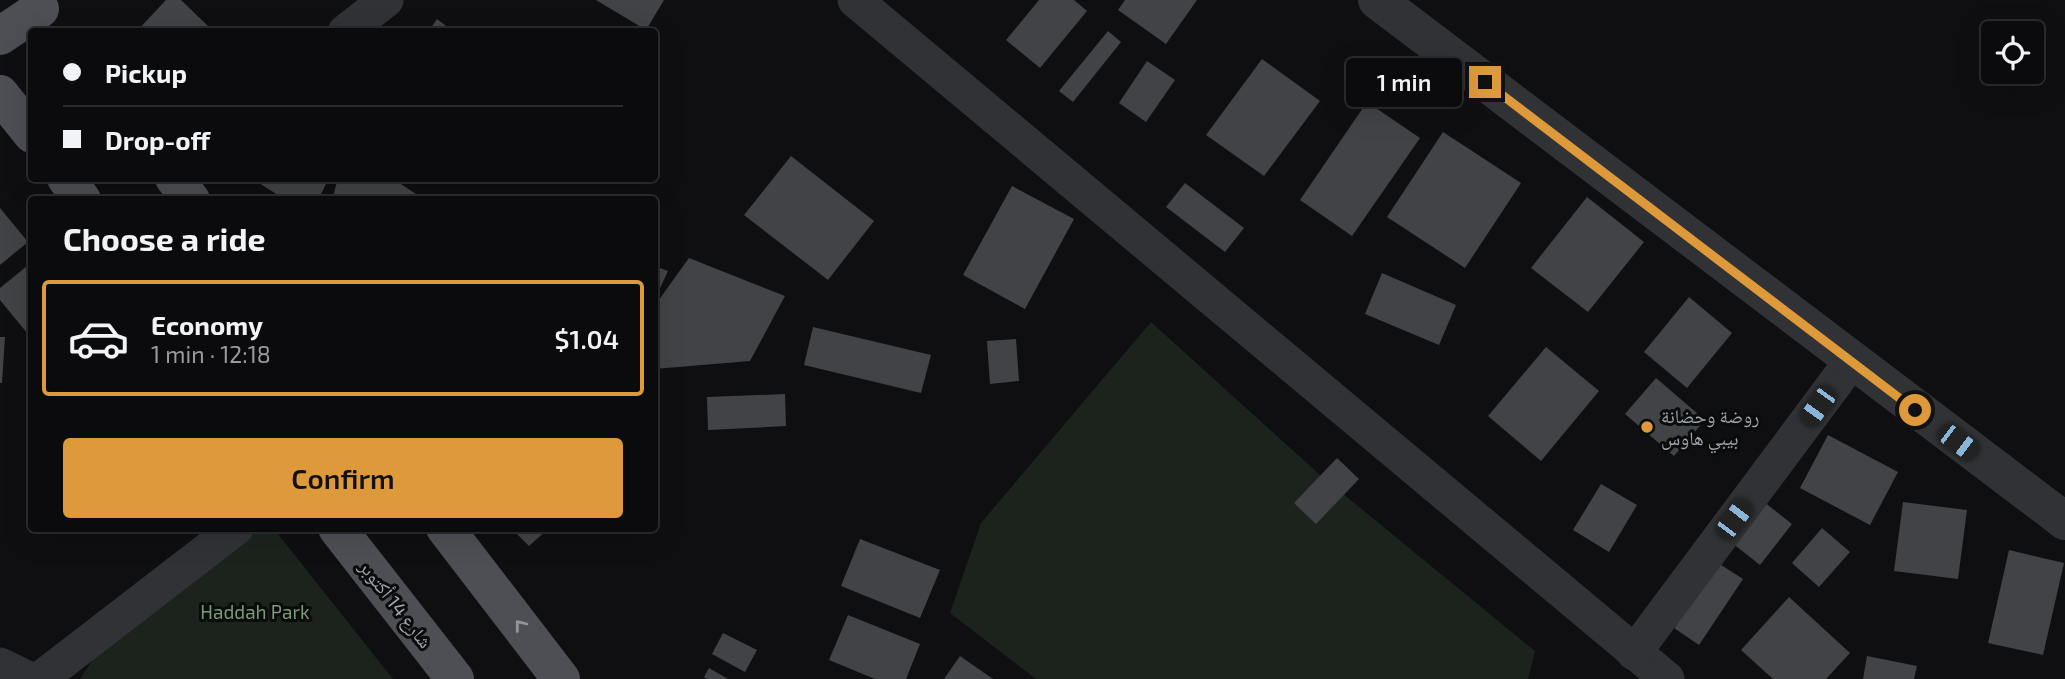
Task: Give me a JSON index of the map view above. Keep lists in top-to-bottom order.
{
  "streets": {
    "main road": ["شارع 14 أكتوبر"]
  },
  "parks": ["Haddah Park"],
  "places": ["روضة وحضانة بيبي هاوس"],
  "page": {
    "banner": ["Pickup", "Drop-off"],
    "bubble": "1 min",
    "heading": "Choose a ride",
    "list": [
      {
        "name": "Economy",
        "note": "1 min · 12:18",
        "value": "$1.04"
      }
    ],
    "buttons": "Confirm"
  }
}
